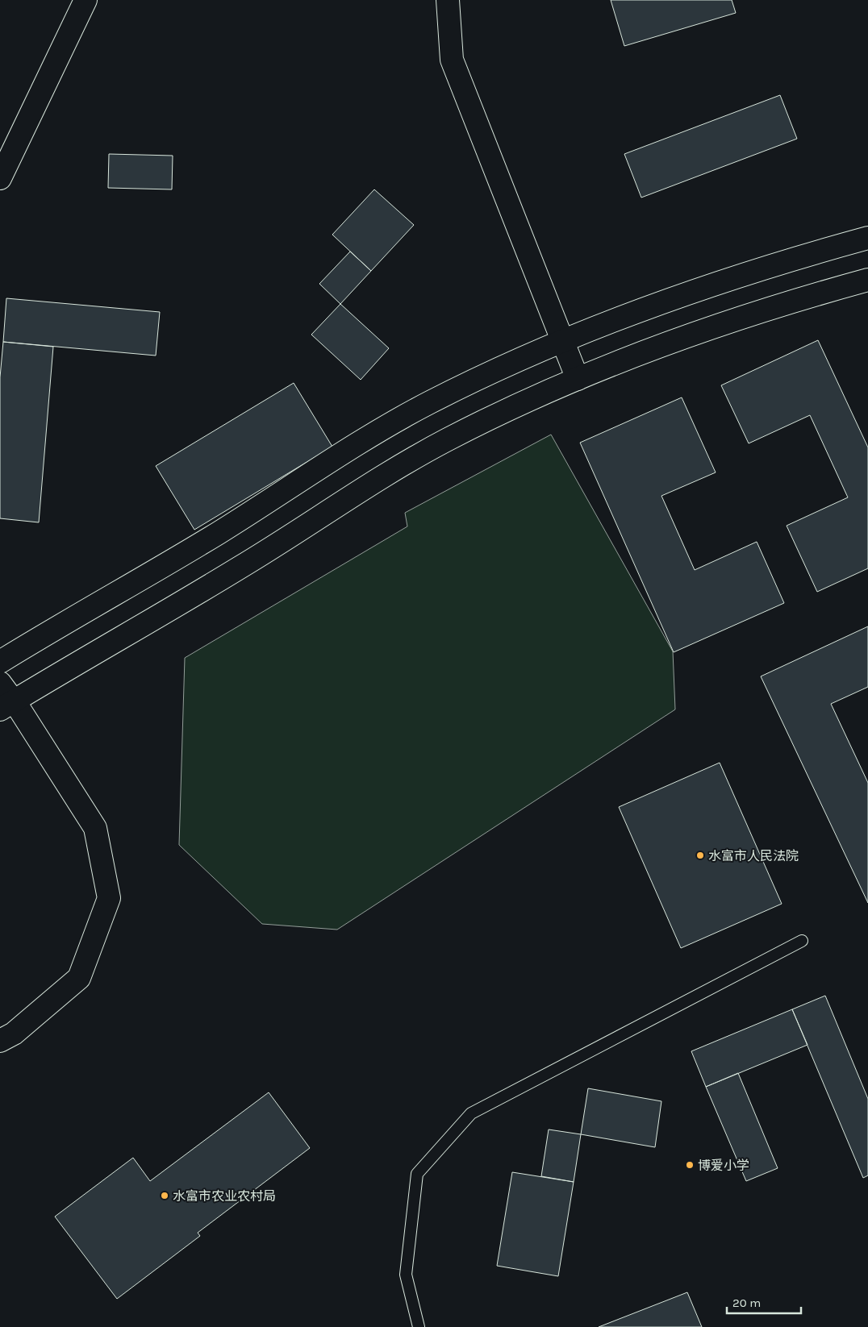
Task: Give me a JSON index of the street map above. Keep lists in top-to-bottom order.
{
  "places": ["水富市人民法院", "博爱小学", "水富市农业农村局"],
  "scale_bar": "20 m"
}
